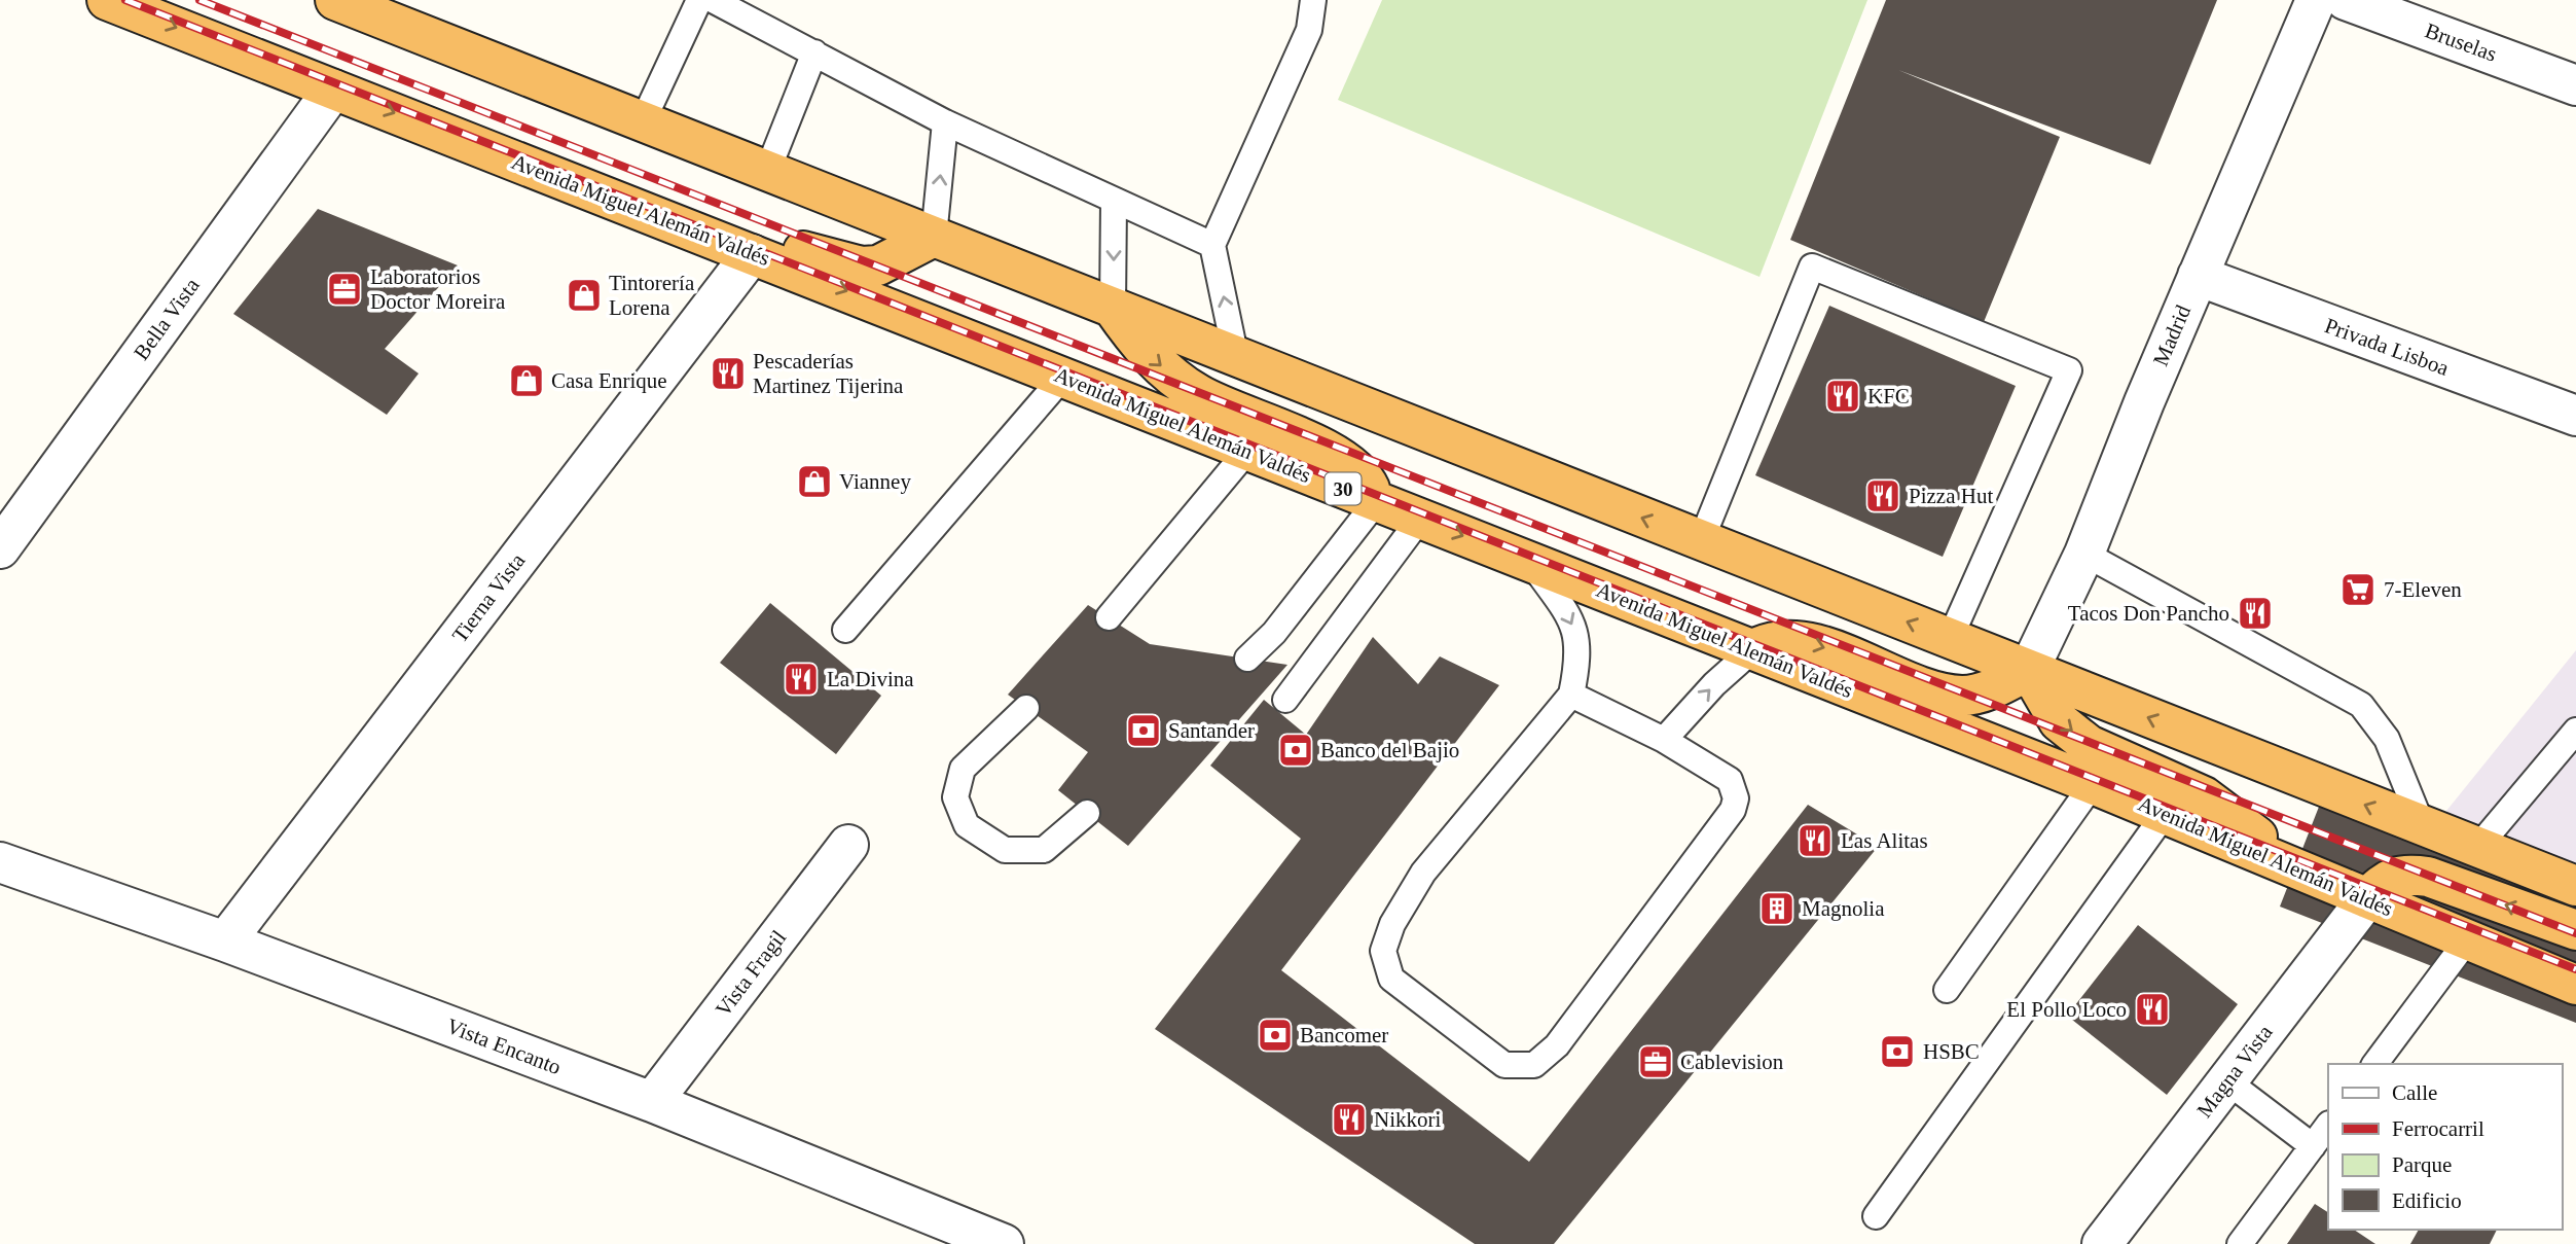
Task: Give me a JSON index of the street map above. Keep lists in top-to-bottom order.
{
  "streets": {
    "highway": ["Avenida Miguel Alemán Valdés", "30"],
    "street": [
      "Bruselas",
      "Bella Vista",
      "Madrid",
      "Privada Lisboa",
      "Tierna Vista",
      "Vista Fragil",
      "Vista Encanto",
      "Magna Vista"
    ]
  },
  "crossings": [
    ["Avenida Miguel Alemán Valdés", "Bella Vista"],
    ["Avenida Miguel Alemán Valdés", "Tierna Vista"],
    ["Avenida Miguel Alemán Valdés", "Magna Vista"],
    ["Madrid", "Privada Lisboa"],
    ["Tierna Vista", "Vista Encanto"],
    ["Vista Fragil", "Vista Encanto"]
  ],
  "places": {
    "office": ["Laboratorios Doctor Moreira", "Cablevision"],
    "shop": ["Tintorería Lorena", "Casa Enrique", "Vianney"],
    "restaurant": [
      "Pescaderías Martinez Tijerina",
      "KFC",
      "Pizza Hut",
      "Tacos Don Pancho",
      "La Divina",
      "Las Alitas",
      "El Pollo Loco",
      "Nikkori"
    ],
    "supermarket": ["7-Eleven"],
    "bank": [
      "Santander",
      "Banco del Bajio",
      "Bancomer",
      "HSBC"
    ],
    "building": ["Magnolia"]
  },
  "legend": [
    "Calle",
    "Ferrocarril",
    "Parque",
    "Edificio"
  ]
}
